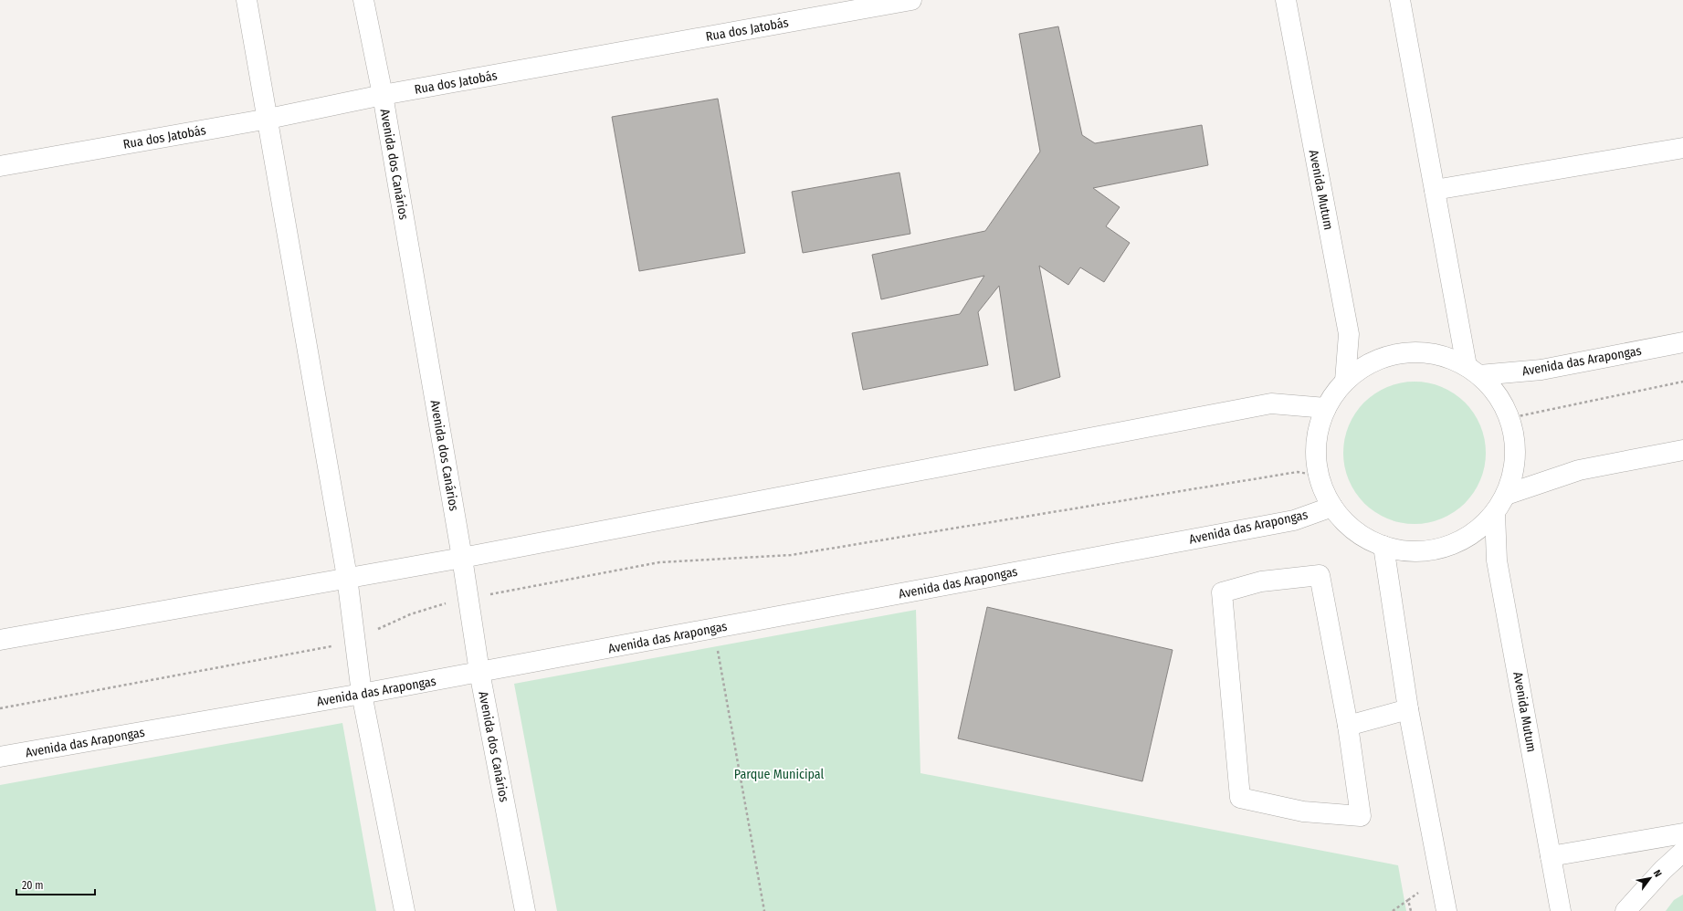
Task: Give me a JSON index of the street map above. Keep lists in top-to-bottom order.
{
  "streets": {
    "street": [
      "Rua dos Jatobás",
      "Avenida dos Canários",
      "Avenida Mutum",
      "Avenida das Arapongas"
    ]
  },
  "crossings": [
    ["Rua dos Jatobás", "Avenida dos Canários"],
    ["Avenida dos Canários", "Avenida das Arapongas"]
  ],
  "parks": ["Parque Municipal"],
  "scale_bar": "20 m",
  "north": "top right"
}
